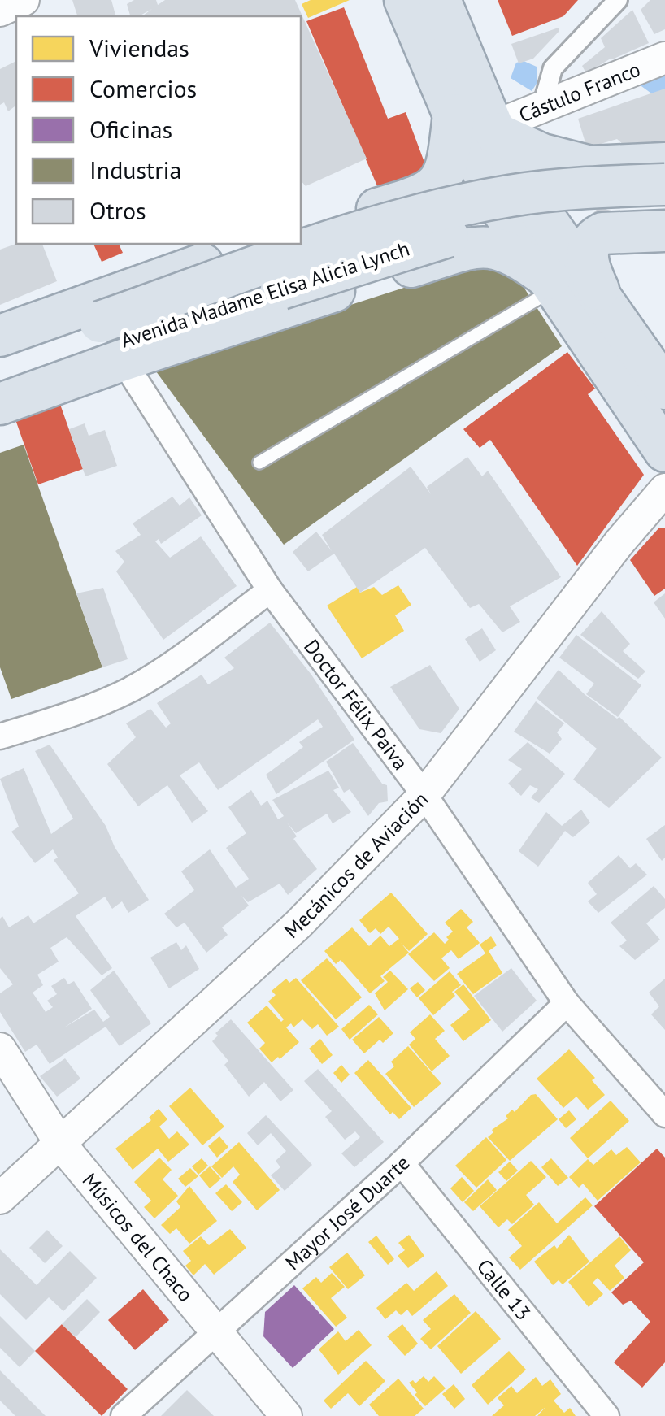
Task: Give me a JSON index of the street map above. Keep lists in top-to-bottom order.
{
  "streets": {
    "highway": ["Avenida Madame Elisa Alicia Lynch"],
    "street": [
      "Cástulo Franco",
      "Doctor Félix Paiva",
      "Mecánicos de Aviación",
      "Mayor José Duarte",
      "Músicos del Chaco",
      "Calle 13"
    ]
  },
  "crossings": [
    ["Avenida Madame Elisa Alicia Lynch", "Doctor Félix Paiva"],
    ["Doctor Félix Paiva", "Mecánicos de Aviación"],
    ["Doctor Félix Paiva", "Mayor José Duarte"],
    ["Mecánicos de Aviación", "Músicos del Chaco"],
    ["Mayor José Duarte", "Músicos del Chaco"],
    ["Mayor José Duarte", "Calle 13"]
  ],
  "legend": [
    "Viviendas",
    "Comercios",
    "Oficinas",
    "Industria",
    "Otros"
  ]
}
